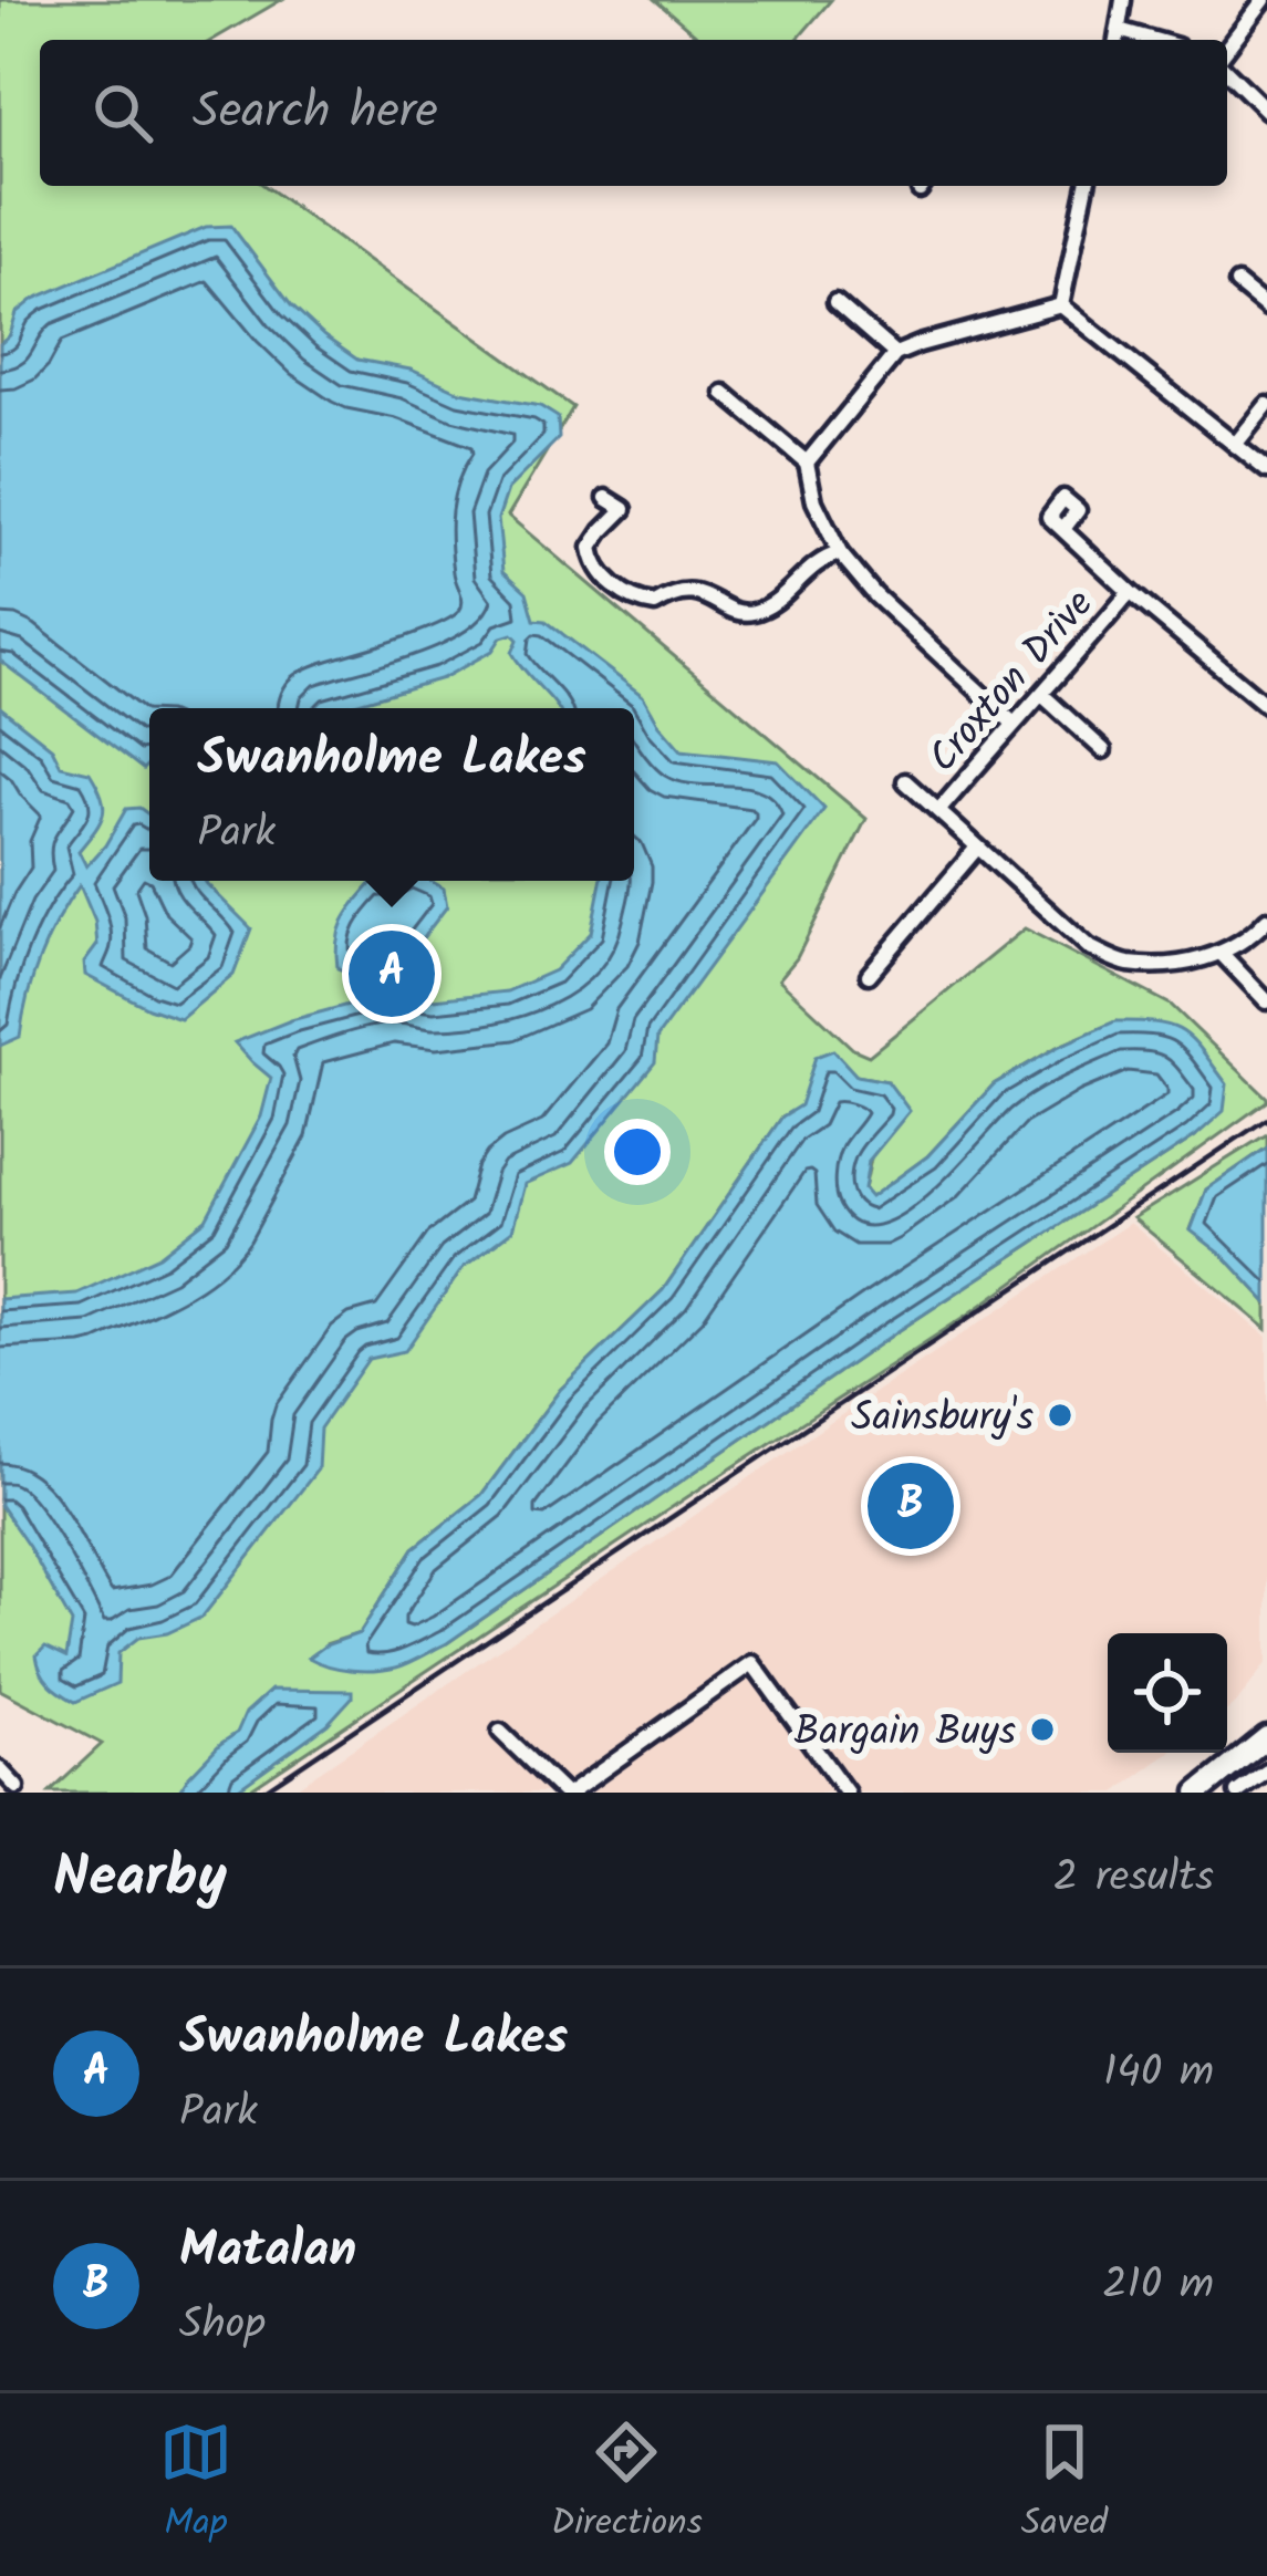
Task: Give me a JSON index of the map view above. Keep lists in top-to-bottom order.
{
  "streets": {
    "street": ["Croxton Drive"]
  },
  "places": ["Sainsbury's", "Bargain Buys"],
  "page": {
    "search": "Search here",
    "popup": ["Swanholme Lakes", "Park"],
    "pins": ["A", "B"],
    "heading": ["Nearby", "2 results"],
    "list": [
      {
        "mark": "A",
        "name": "Swanholme Lakes",
        "note": "Park",
        "value": "140 m"
      },
      {
        "mark": "B",
        "name": "Matalan",
        "note": "Shop",
        "value": "210 m"
      }
    ],
    "nav": ["Map", "Directions", "Saved"]
  }
}
